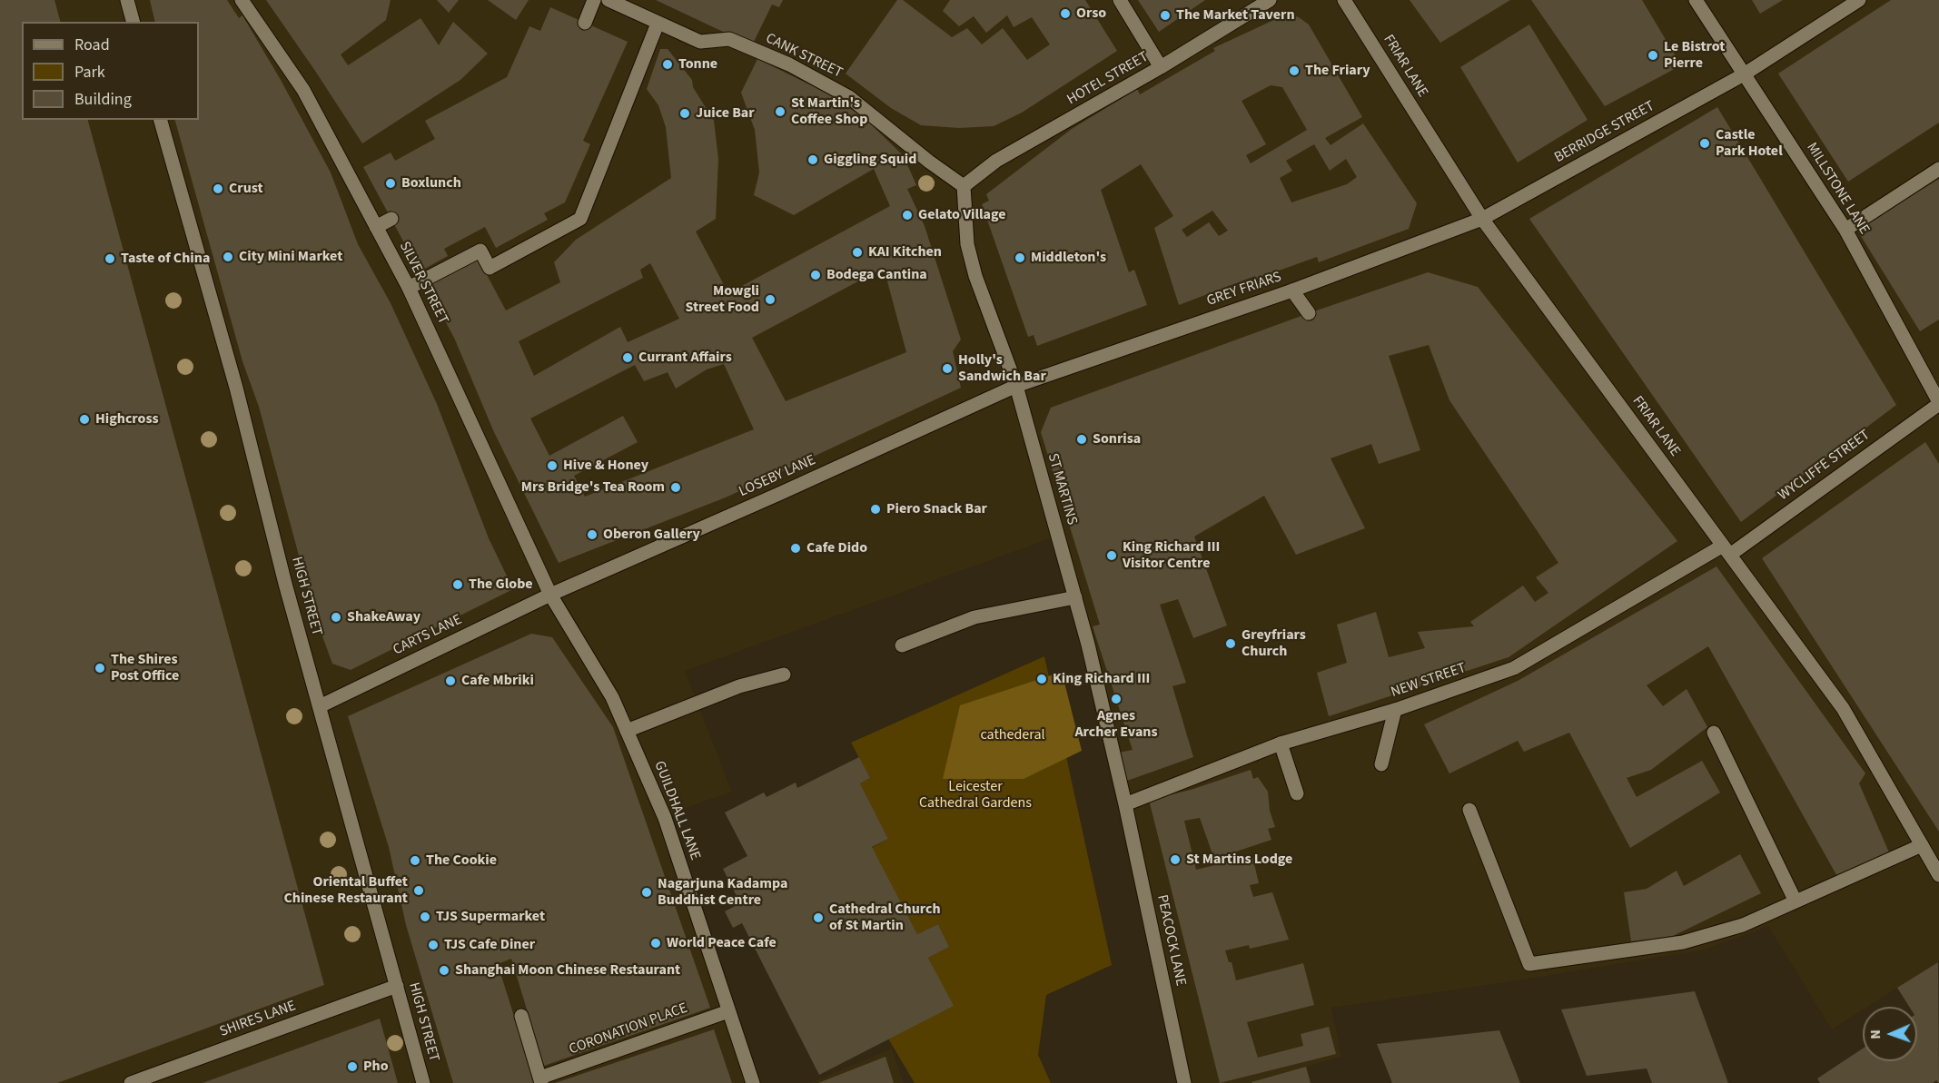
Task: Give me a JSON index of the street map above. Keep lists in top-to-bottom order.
{
  "streets": {
    "street": [
      "CANK STREET",
      "FRIAR LANE",
      "HOTEL STREET",
      "BERRIDGE STREET",
      "MILLSTONE LANE",
      "SILVER STREET",
      "GREY FRIARS",
      "WYCLIFFE STREET",
      "LOSEBY LANE",
      "ST MARTINS",
      "HIGH STREET",
      "CARTS LANE",
      "NEW STREET",
      "GUILDHALL LANE",
      "PEACOCK LANE",
      "SHIRES LANE",
      "CORONATION PLACE"
    ]
  },
  "crossings": [
    ["CANK STREET", "HOTEL STREET"],
    ["CANK STREET", "ST MARTINS"],
    ["FRIAR LANE", "BERRIDGE STREET"],
    ["FRIAR LANE", "GREY FRIARS"],
    ["FRIAR LANE", "WYCLIFFE STREET"],
    ["FRIAR LANE", "NEW STREET"],
    ["HOTEL STREET", "ST MARTINS"],
    ["BERRIDGE STREET", "MILLSTONE LANE"],
    ["BERRIDGE STREET", "GREY FRIARS"],
    ["MILLSTONE LANE", "WYCLIFFE STREET"],
    ["SILVER STREET", "LOSEBY LANE"],
    ["SILVER STREET", "CARTS LANE"],
    ["SILVER STREET", "GUILDHALL LANE"],
    ["GREY FRIARS", "LOSEBY LANE"],
    ["GREY FRIARS", "ST MARTINS"],
    ["WYCLIFFE STREET", "NEW STREET"],
    ["LOSEBY LANE", "ST MARTINS"],
    ["LOSEBY LANE", "CARTS LANE"],
    ["LOSEBY LANE", "GUILDHALL LANE"],
    ["ST MARTINS", "NEW STREET"],
    ["ST MARTINS", "PEACOCK LANE"],
    ["HIGH STREET", "CARTS LANE"],
    ["HIGH STREET", "SHIRES LANE"],
    ["CARTS LANE", "GUILDHALL LANE"],
    ["NEW STREET", "PEACOCK LANE"],
    ["GUILDHALL LANE", "CORONATION PLACE"]
  ],
  "parks": ["cathederal", "Leicester Cathedral Gardens"],
  "places": [
    "Orso",
    "The Market Tavern",
    "Le Bistrot Pierre",
    "Tonne",
    "The Friary",
    "St Martin's Coffee Shop",
    "Juice Bar",
    "Castle Park Hotel",
    "Giggling Squid",
    "Boxlunch",
    "Crust",
    "Gelato Village",
    "KAI Kitchen",
    "City Mini Market",
    "Middleton's",
    "Taste of China",
    "Bodega Cantina",
    "Mowgli Street Food",
    "Currant Affairs",
    "Holly's Sandwich Bar",
    "Highcross",
    "Sonrisa",
    "Hive & Honey",
    "Mrs Bridge's Tea Room",
    "Piero Snack Bar",
    "Oberon Gallery",
    "Cafe Dido",
    "King Richard III Visitor Centre",
    "The Globe",
    "ShakeAway",
    "Greyfriars Church",
    "The Shires Post Office",
    "King Richard III",
    "Cafe Mbriki",
    "Agnes Archer Evans",
    "St Martins Lodge",
    "The Cookie",
    "Oriental Buffet Chinese Restaurant",
    "Nagarjuna Kadampa Buddhist Centre",
    "TJS Supermarket",
    "Cathedral Church of St Martin",
    "World Peace Cafe",
    "TJS Cafe Diner",
    "Shanghai Moon Chinese Restaurant",
    "Pho"
  ],
  "legend": ["Road", "Park", "Building"],
  "north": "left"
}
